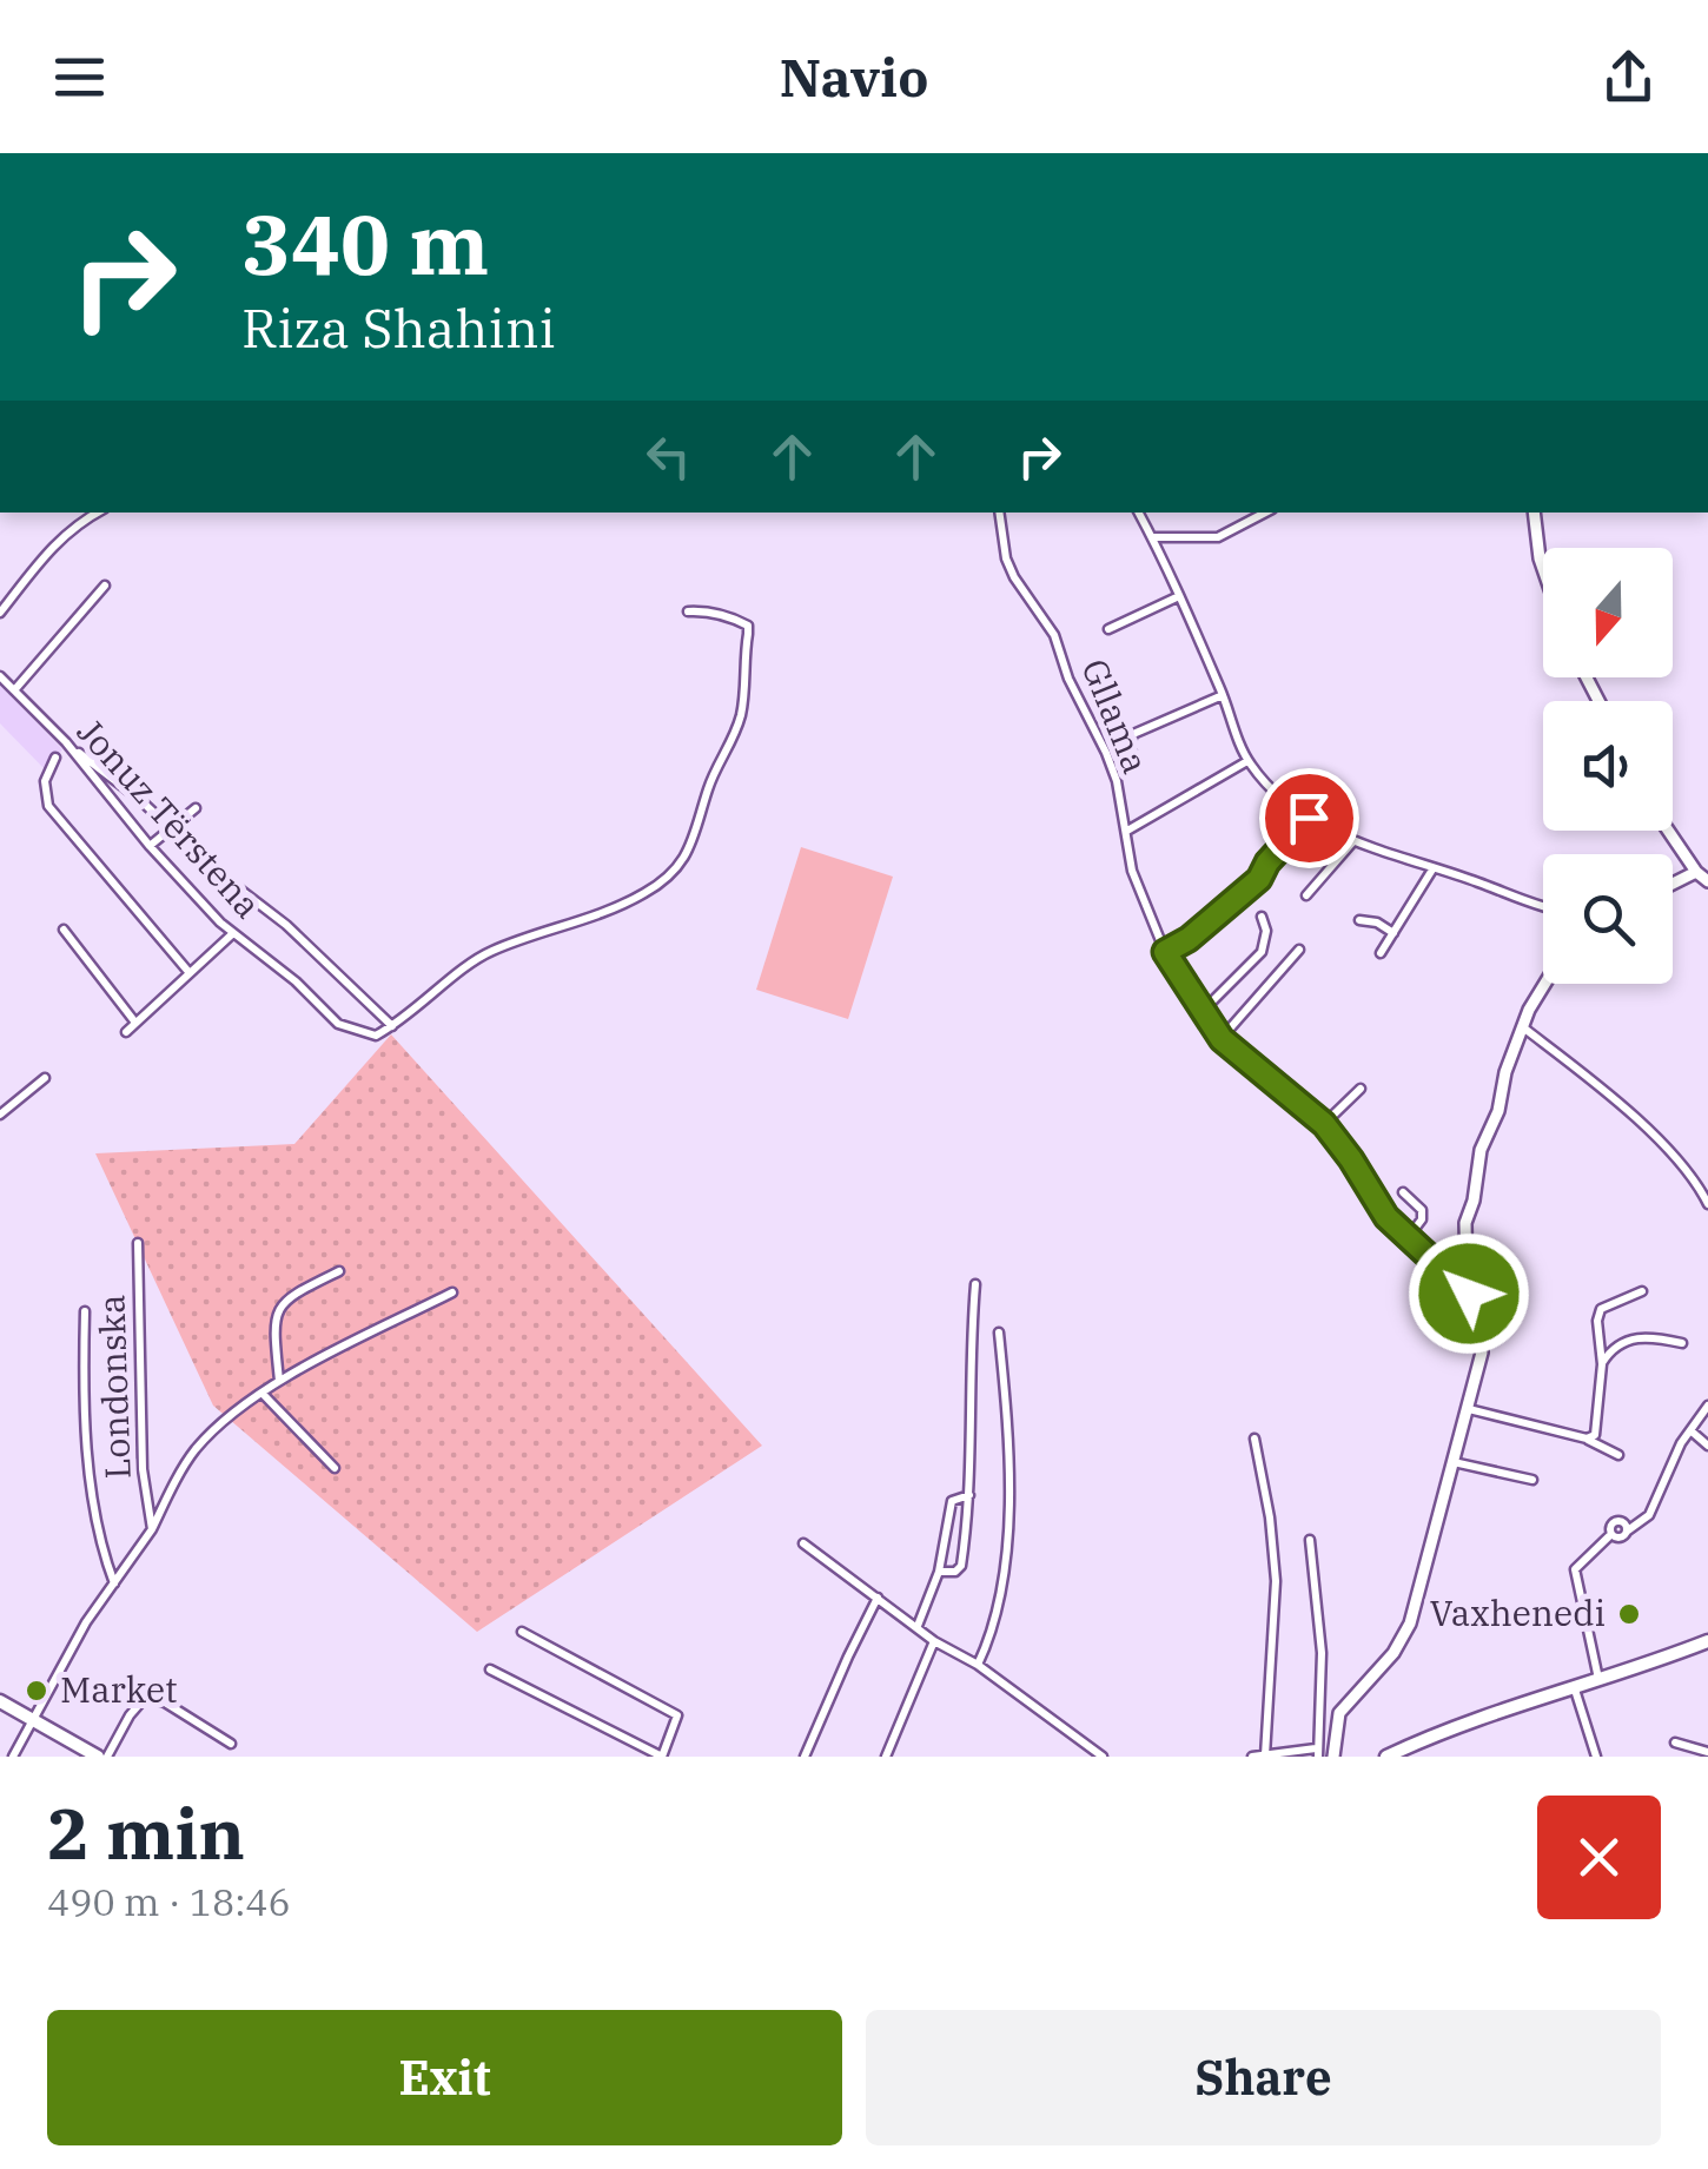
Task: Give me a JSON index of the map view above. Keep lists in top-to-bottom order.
{
  "streets": {
    "street": ["Gllama", "Jonuz Tërstena", "Londonska"]
  },
  "places": ["Vaxhenedi", "Market"],
  "north": "bottom",
  "page": {
    "header": "Navio",
    "turn": ["340 m", "Riza Shahini"],
    "heading": ["2 min", "490 m · 18:46"],
    "buttons": ["Exit", "Share"]
  }
}
